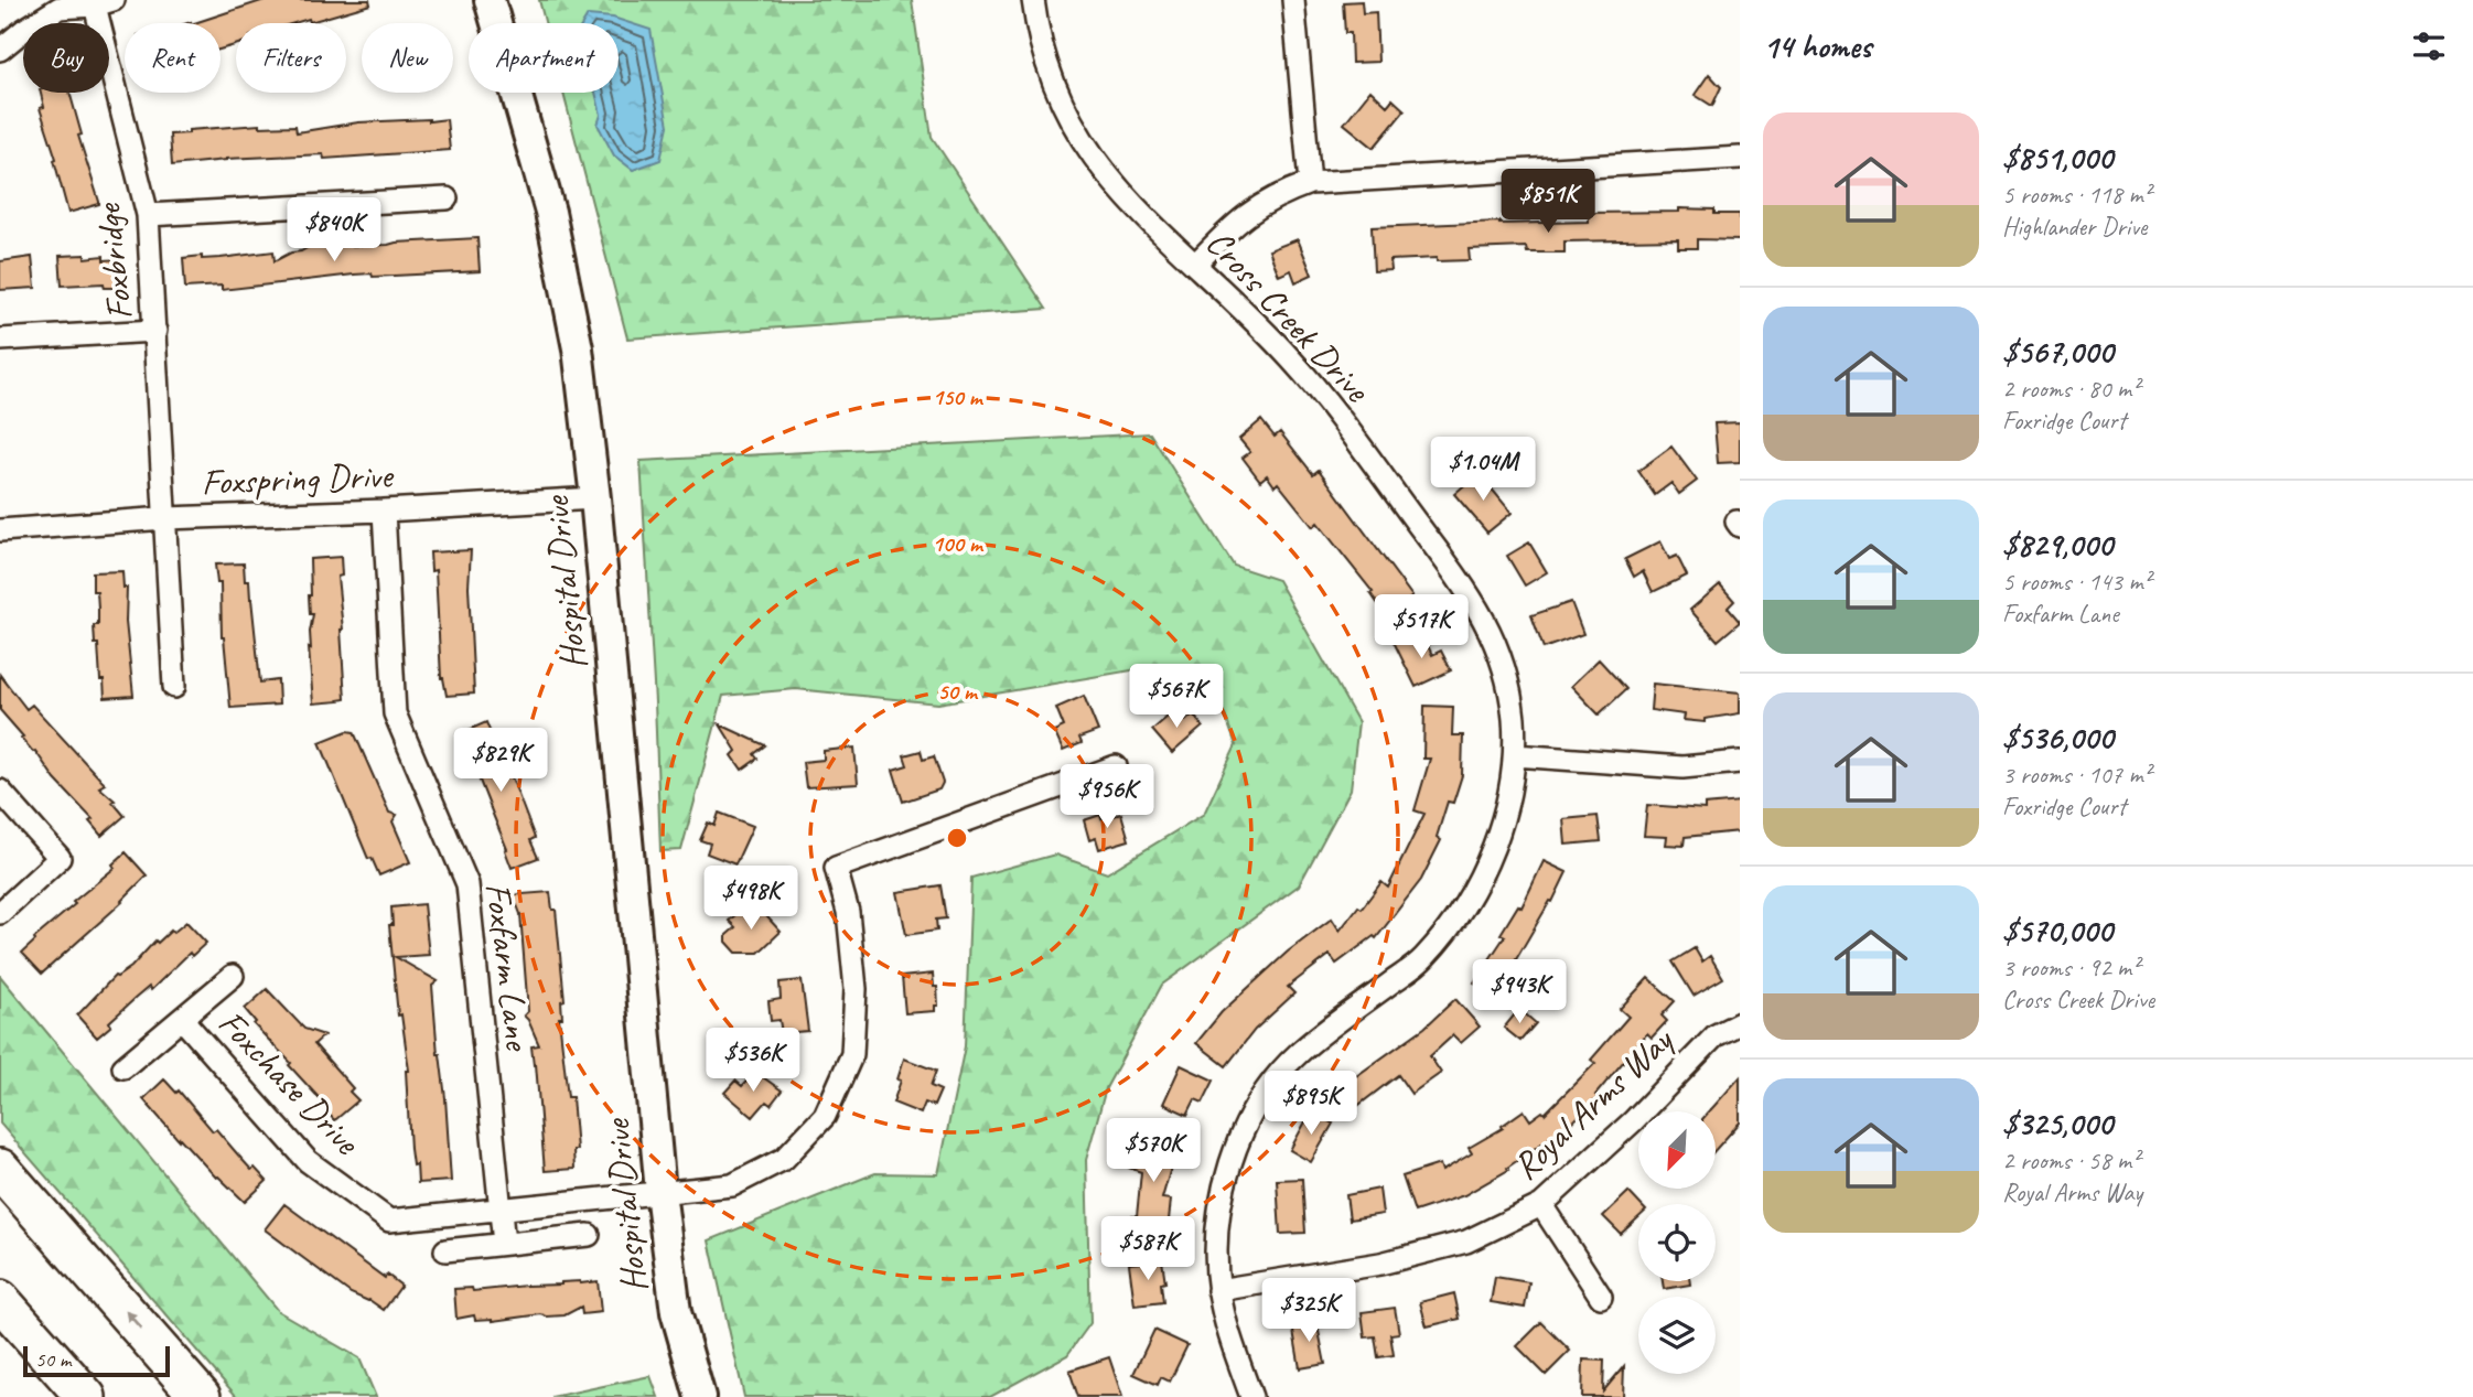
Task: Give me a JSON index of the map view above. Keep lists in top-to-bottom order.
{
  "streets": {
    "street": [
      "Foxbridge",
      "Cross Creek Drive",
      "Foxspring Drive",
      "Hospital Drive",
      "Foxfarm Lane",
      "Foxchase Drive",
      "Royal Arms Way"
    ]
  },
  "crossings": [
    ["Foxbridge", "Foxspring Drive"],
    ["Cross Creek Drive", "Royal Arms Way"],
    ["Foxspring Drive", "Hospital Drive"],
    ["Foxspring Drive", "Foxfarm Lane"],
    ["Hospital Drive", "Foxchase Drive"],
    ["Foxfarm Lane", "Foxchase Drive"]
  ],
  "scale_bar": "50 m",
  "north": "bottom left",
  "page": {
    "heading": "14 homes",
    "chip": [
      "Buy",
      "Rent",
      "Filters",
      "New",
      "Apartment"
    ],
    "list": [
      {
        "name": "$851,000",
        "note": "5 rooms · 118 m² · Highlander Drive"
      },
      {
        "name": "$567,000",
        "note": "2 rooms · 80 m² · Foxridge Court"
      },
      {
        "name": "$829,000",
        "note": "5 rooms · 143 m² · Foxfarm Lane"
      },
      {
        "name": "$536,000",
        "note": "3 rooms · 107 m² · Foxridge Court"
      },
      {
        "name": "$570,000",
        "note": "3 rooms · 92 m² · Cross Creek Drive"
      },
      {
        "name": "$325,000",
        "note": "2 rooms · 58 m² · Royal Arms Way"
      }
    ],
    "price": [
      "$851K",
      "$840K",
      "$1.04M",
      "$517K",
      "$567K",
      "$829K",
      "$956K",
      "$498K",
      "$943K",
      "$536K",
      "$895K",
      "$570K",
      "$587K",
      "$325K"
    ],
    "scale": "50 m"
  },
  "rings": ["150 m", "100 m", "50 m"]
}
